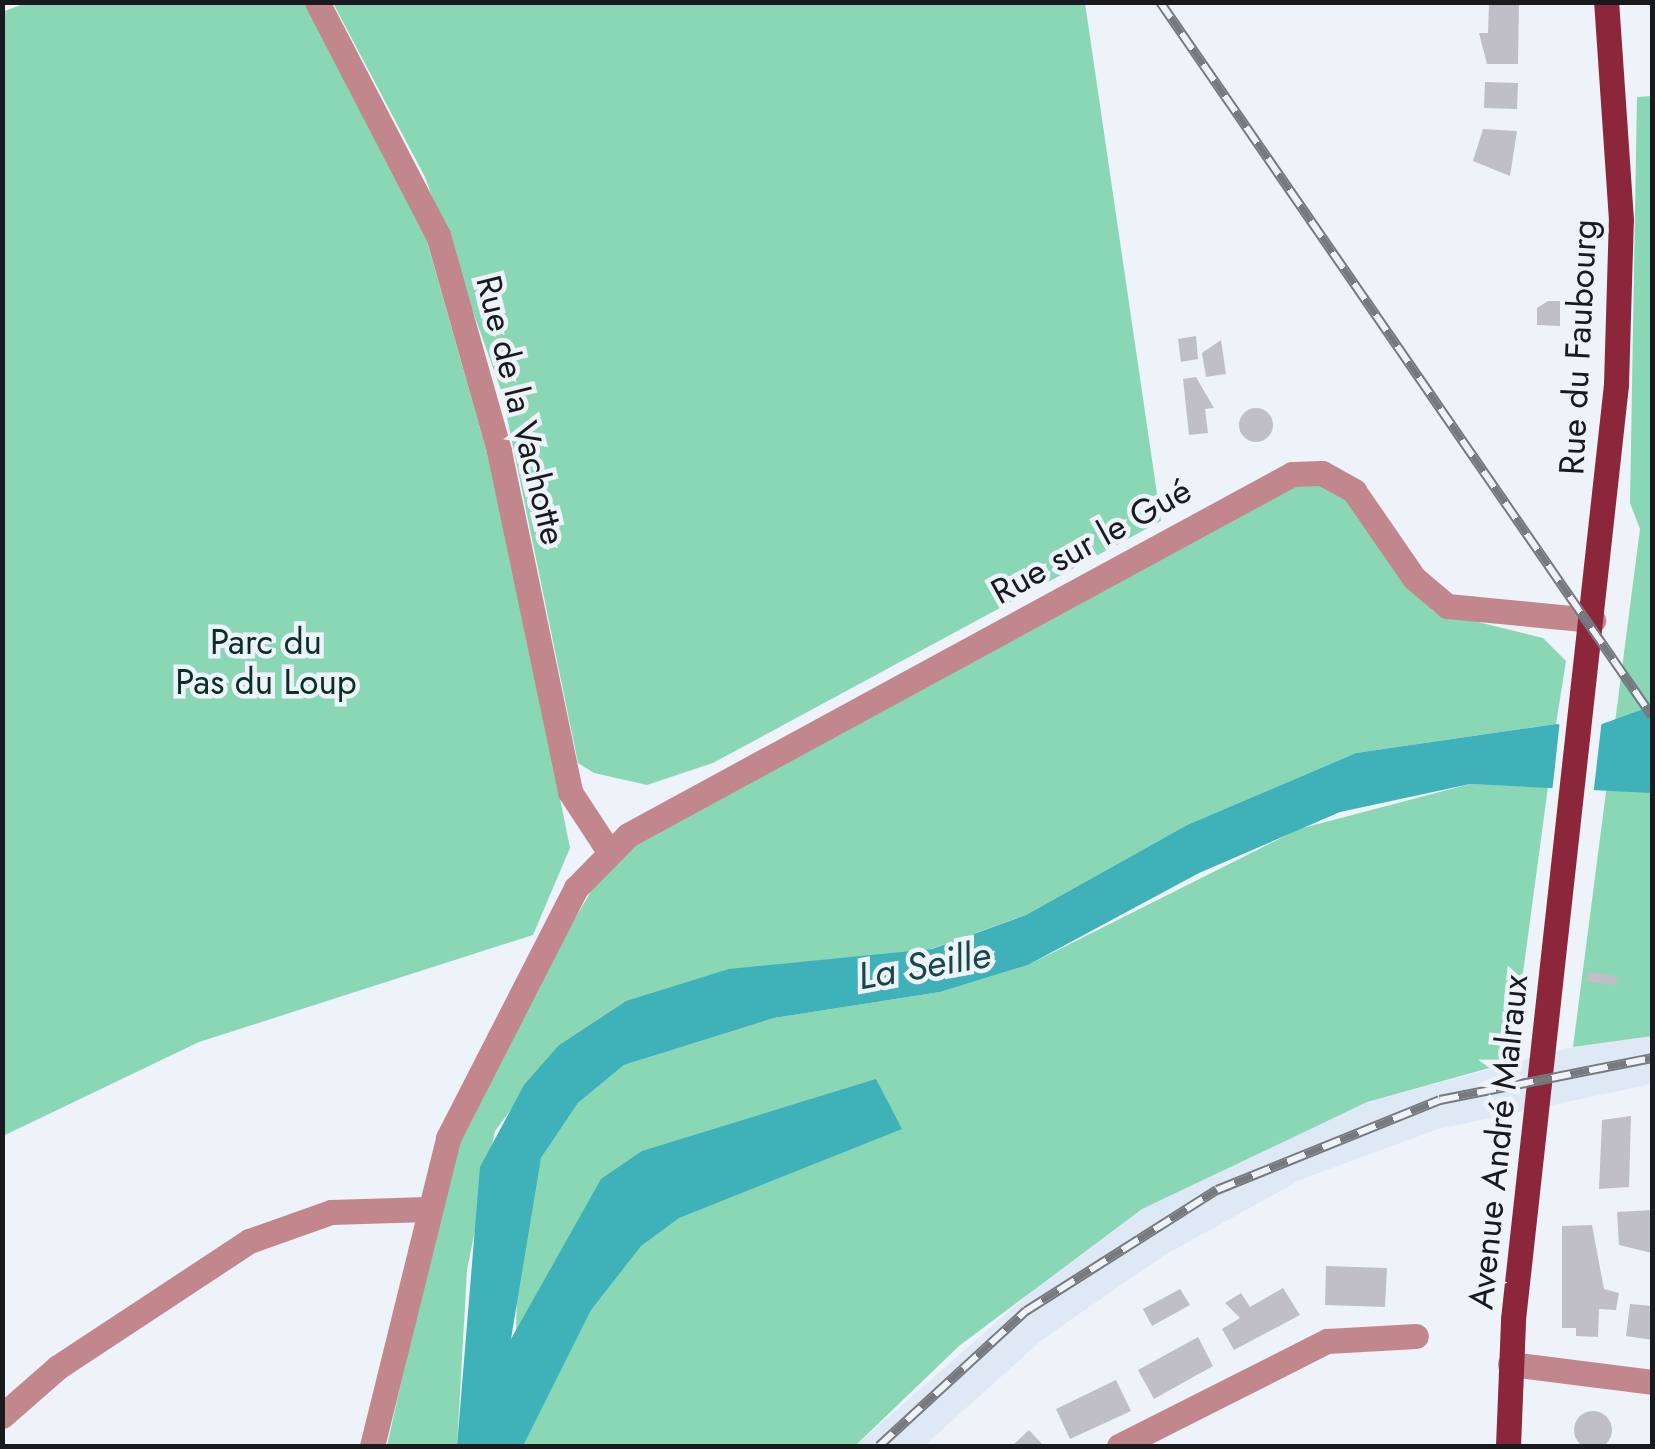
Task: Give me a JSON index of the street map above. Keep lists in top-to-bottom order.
{
  "streets": {
    "main road": ["Rue du Faubourg", "Avenue André Malraux"],
    "street": ["Rue de la Vachotte", "Rue sur le Gué"]
  },
  "crossings": [
    ["Rue du Faubourg", "Rue sur le Gué"],
    ["Rue du Faubourg", "Avenue André Malraux"],
    ["Rue de la Vachotte", "Rue sur le Gué"]
  ],
  "water": ["La Seille"],
  "parks": ["Parc du Pas du Loup"]
}
